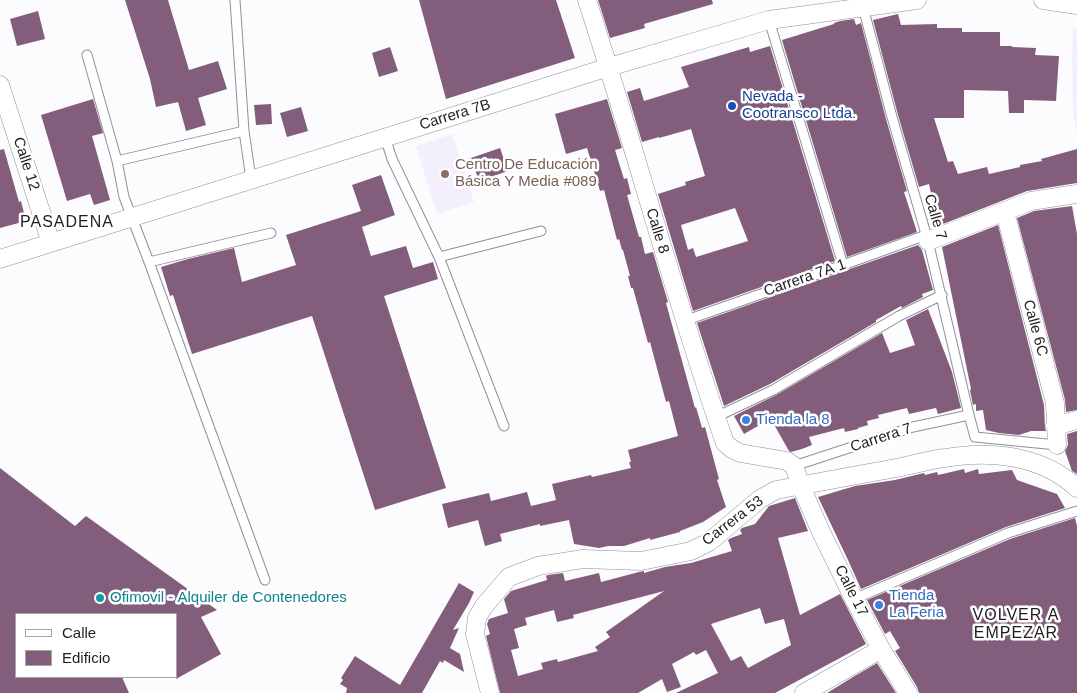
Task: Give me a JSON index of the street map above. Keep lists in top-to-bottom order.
{
  "streets": {
    "street": [
      "Carrera 7B",
      "Calle 12",
      "Calle 8",
      "Carrera 7A 1",
      "Calle 6C",
      "Carrera 53",
      "Calle 17"
    ],
    "lane": ["Calle 7", "Carrera 7"]
  },
  "crossings": [
    ["Carrera 7B", "Calle 12"],
    ["Carrera 7B", "Calle 7"],
    ["Carrera 7B", "Calle 8"],
    ["Calle 7", "Carrera 7A 1"],
    ["Calle 7", "Calle 6C"],
    ["Calle 7", "Carrera 7"],
    ["Calle 8", "Carrera 7A 1"],
    ["Calle 8", "Carrera 7"],
    ["Calle 8", "Calle 17"],
    ["Carrera 7A 1", "Calle 6C"],
    ["Carrera 7", "Calle 17"],
    ["Carrera 53", "Calle 17"]
  ],
  "districts": ["PASADENA", "VOLVER A EMPEZAR"],
  "places": [
    "Nevada - Cootransco Ltda.",
    "Centro De Educación Básica Y Media #089",
    "Tienda la 8",
    "Ofimovil - Alquiler de Contenedores",
    "Tienda La Feria"
  ],
  "legend": ["Calle", "Edificio"]
}
